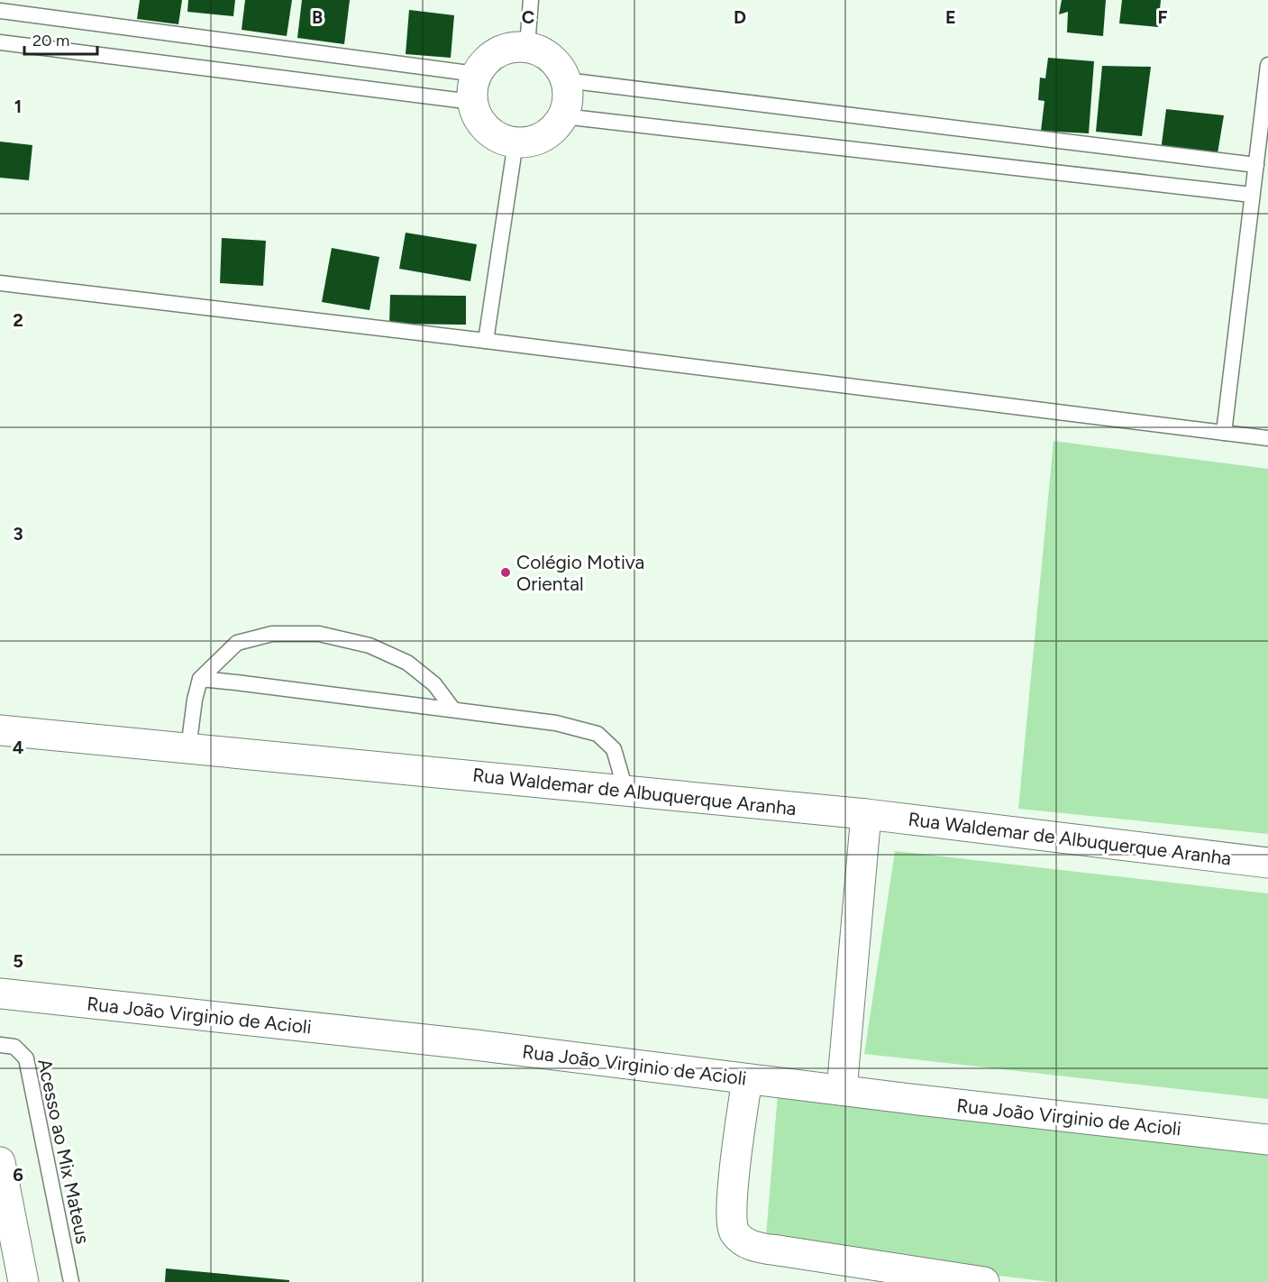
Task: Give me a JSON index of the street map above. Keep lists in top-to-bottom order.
{
  "streets": {
    "street": ["Rua Waldemar de Albuquerque Aranha", "Rua João Virginio de Acioli"],
    "lane": ["Acesso ao Mix Mateus"]
  },
  "places": ["Colégio Motiva Oriental"],
  "scale_bar": "20 m",
  "grid": {
    "columns": [
      "B",
      "C",
      "D",
      "E",
      "F"
    ],
    "rows": [
      "1",
      "2",
      "3",
      "4",
      "5",
      "6"
    ]
  }
}
